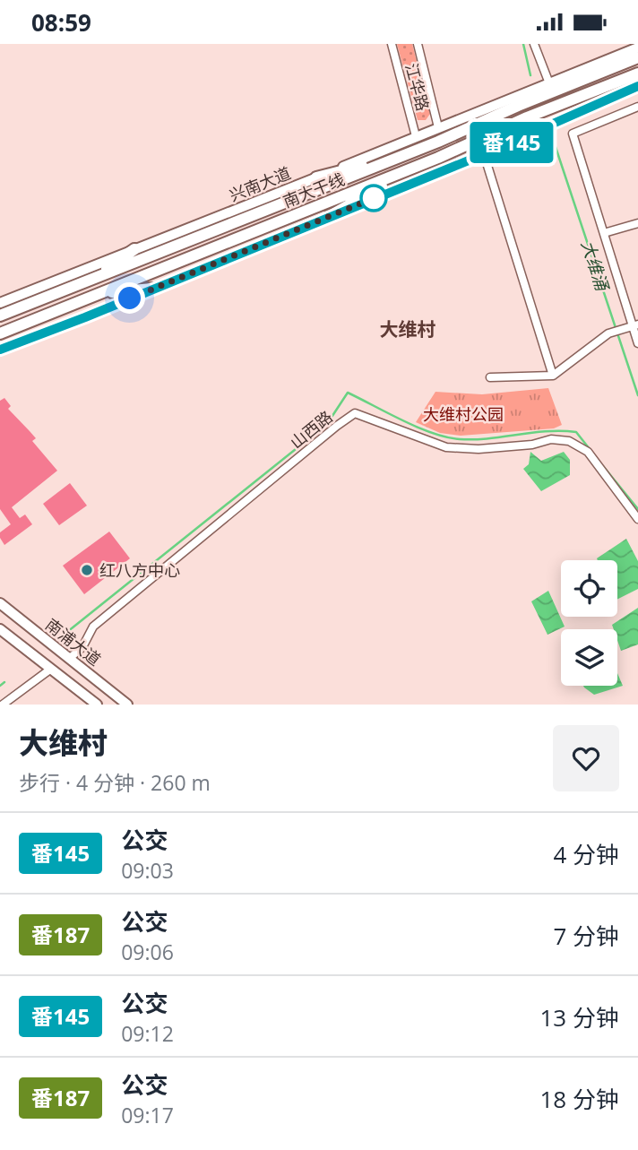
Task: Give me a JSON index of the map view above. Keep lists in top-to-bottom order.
{
  "streets": {
    "highway": ["南大干线"],
    "main road": ["兴南大道", "南浦大道"],
    "street": ["江华路", "山西路"]
  },
  "crossings": [
    ["江华路", "兴南大道"],
    ["山西路", "南浦大道"]
  ],
  "districts": ["大维村"],
  "water": ["大维涌"],
  "parks": ["大维村公园"],
  "places": ["红八方中心"],
  "lines": ["bus line 番145"],
  "page": {
    "status": "08:59",
    "on_map": "番145",
    "heading": ["大维村", "步行 · 4 分钟 · 260 m"],
    "list": [
      {
        "mark": "番145",
        "name": "公交",
        "note": "09:03",
        "value": "4 分钟"
      },
      {
        "mark": "番187",
        "name": "公交",
        "note": "09:06",
        "value": "7 分钟"
      },
      {
        "mark": "番145",
        "name": "公交",
        "note": "09:12",
        "value": "13 分钟"
      },
      {
        "mark": "番187",
        "name": "公交",
        "note": "09:17",
        "value": "18 分钟"
      }
    ]
  }
}
